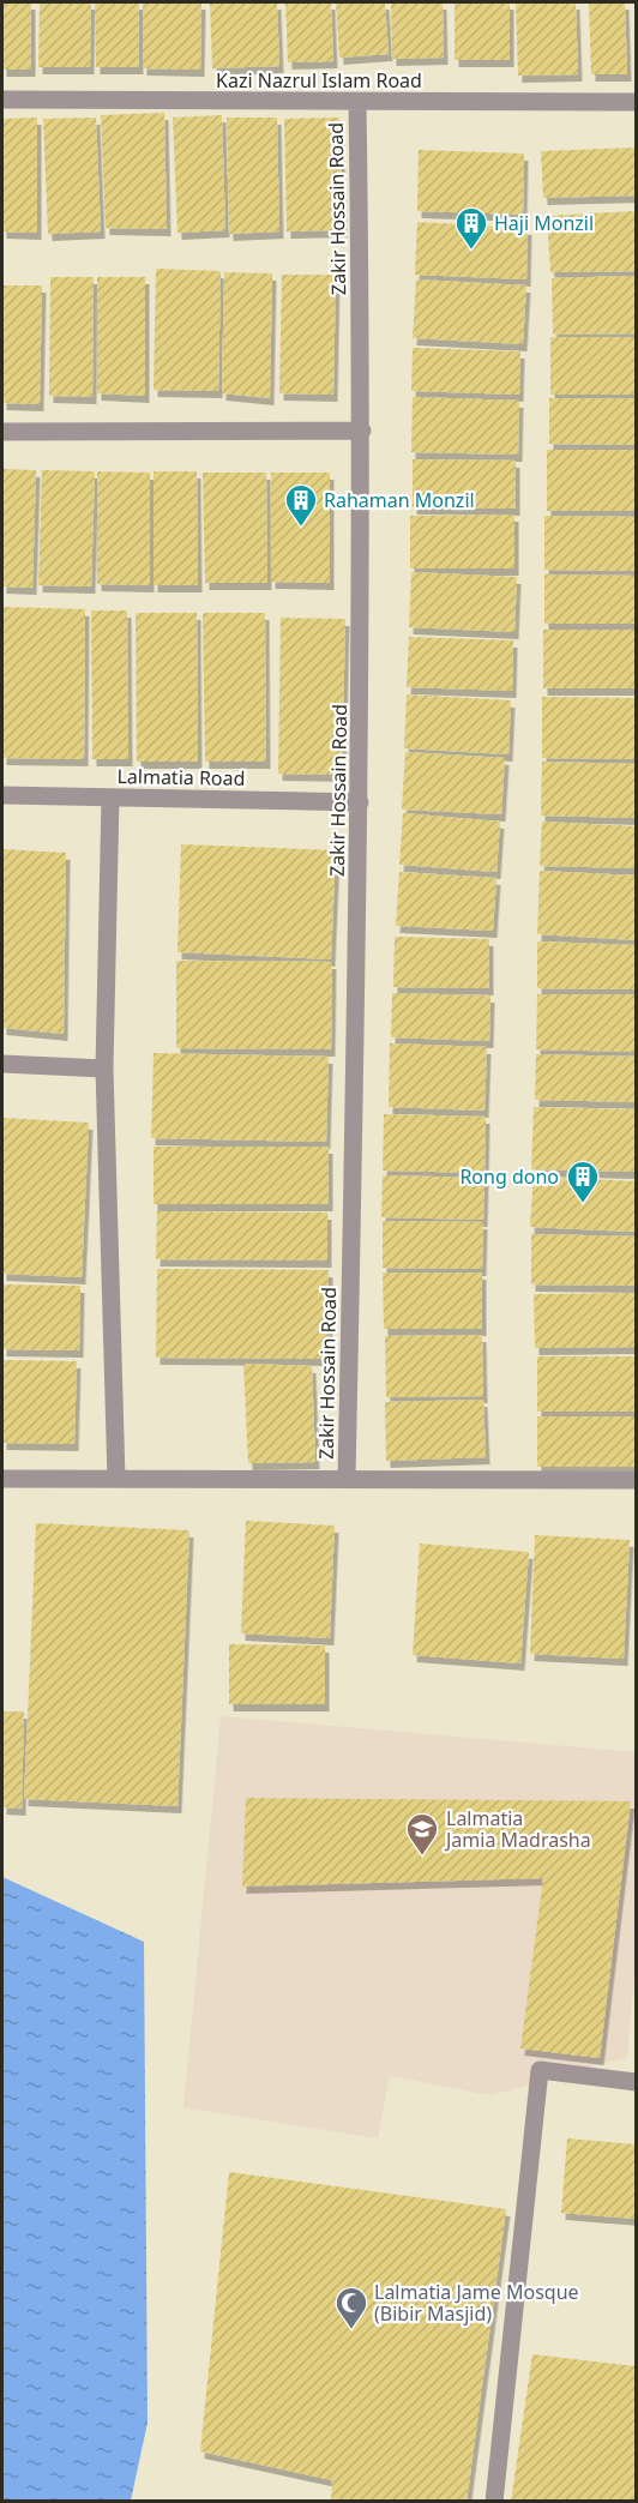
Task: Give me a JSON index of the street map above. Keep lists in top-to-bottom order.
{
  "streets": {
    "street": ["Kazi Nazrul Islam Road", "Zakir Hossain Road", "Lalmatia Road"]
  },
  "crossings": [
    ["Kazi Nazrul Islam Road", "Zakir Hossain Road"],
    ["Zakir Hossain Road", "Lalmatia Road"]
  ],
  "places": {
    "building": ["Haji Monzil", "Rahaman Monzil", "Rong dono"],
    "school or university": ["Lalmatia Jamia Madrasha"],
    "mosque": ["Lalmatia Jame Mosque (Bibir Masjid)"]
  }
}
